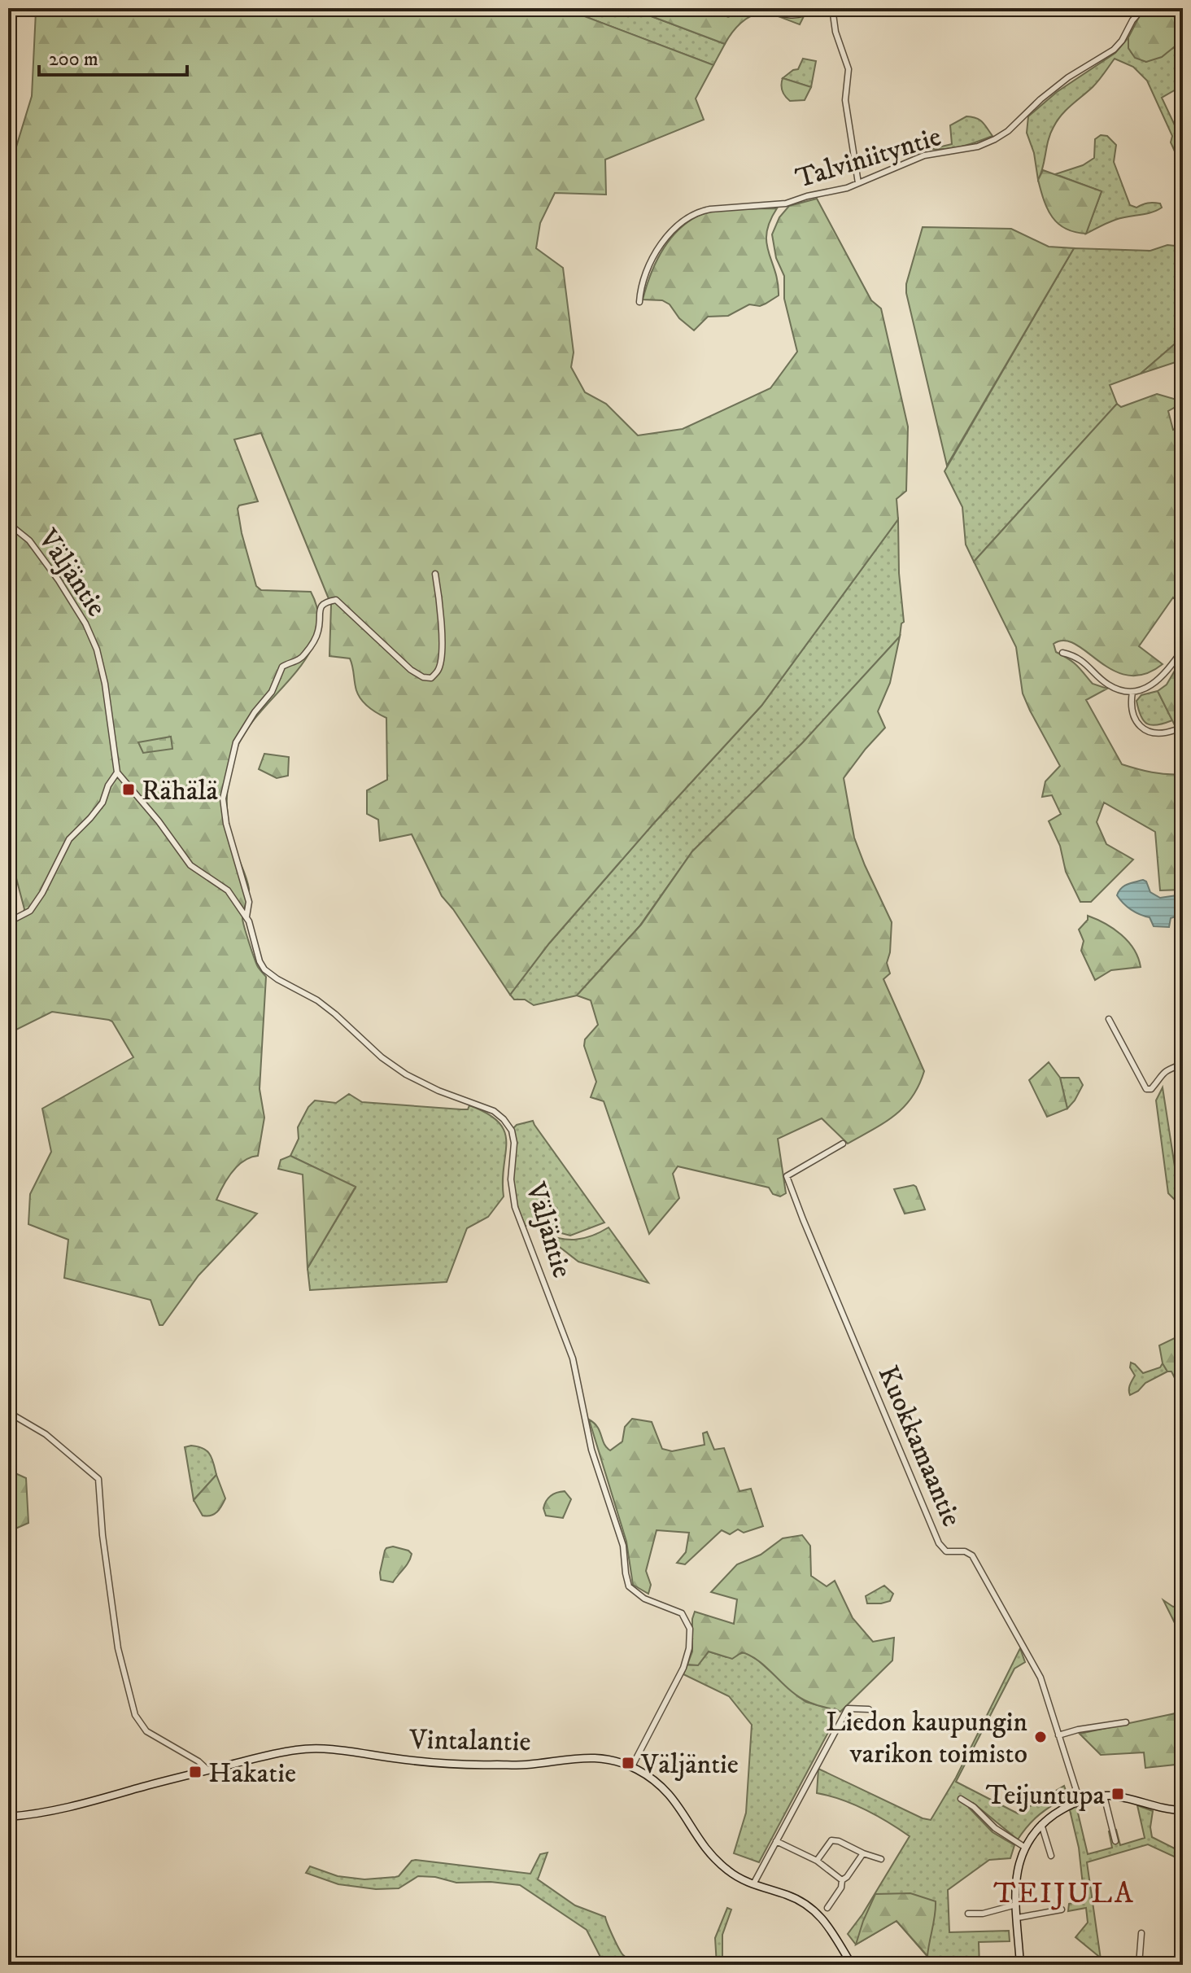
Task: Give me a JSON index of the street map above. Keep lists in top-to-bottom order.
{
  "streets": {
    "street": [
      "Talviniityntie",
      "Väljäntie",
      "Kuokkamaantie",
      "Vintalantie"
    ]
  },
  "crossings": [
    ["Väljäntie", "Vintalantie"]
  ],
  "districts": ["TEIJULA"],
  "places": {
    "transit": [
      "Rähälä",
      "Väljäntie",
      "Hakatie",
      "Teijuntupa"
    ],
    "other": ["Liedon kaupungin varikon toimisto"]
  },
  "scale_bar": "200 m"
}
